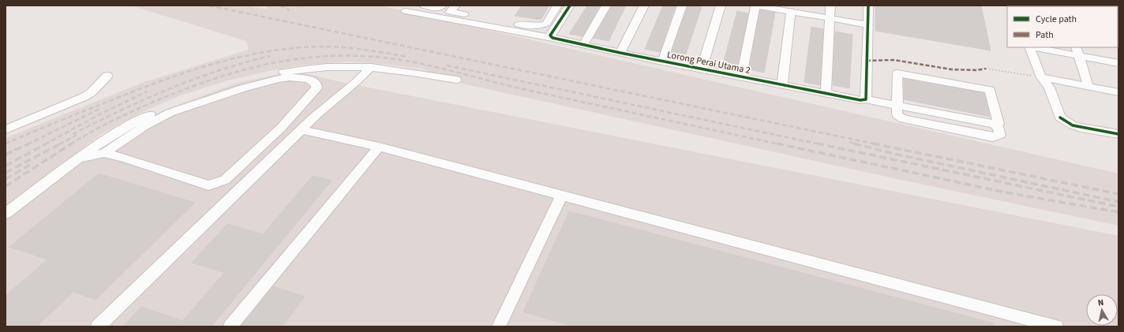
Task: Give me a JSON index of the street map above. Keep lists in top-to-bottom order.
{
  "streets": {
    "street": ["Lorong Perai Utama 2"]
  },
  "legend": ["Cycle path", "Path"],
  "north": "top"
}
